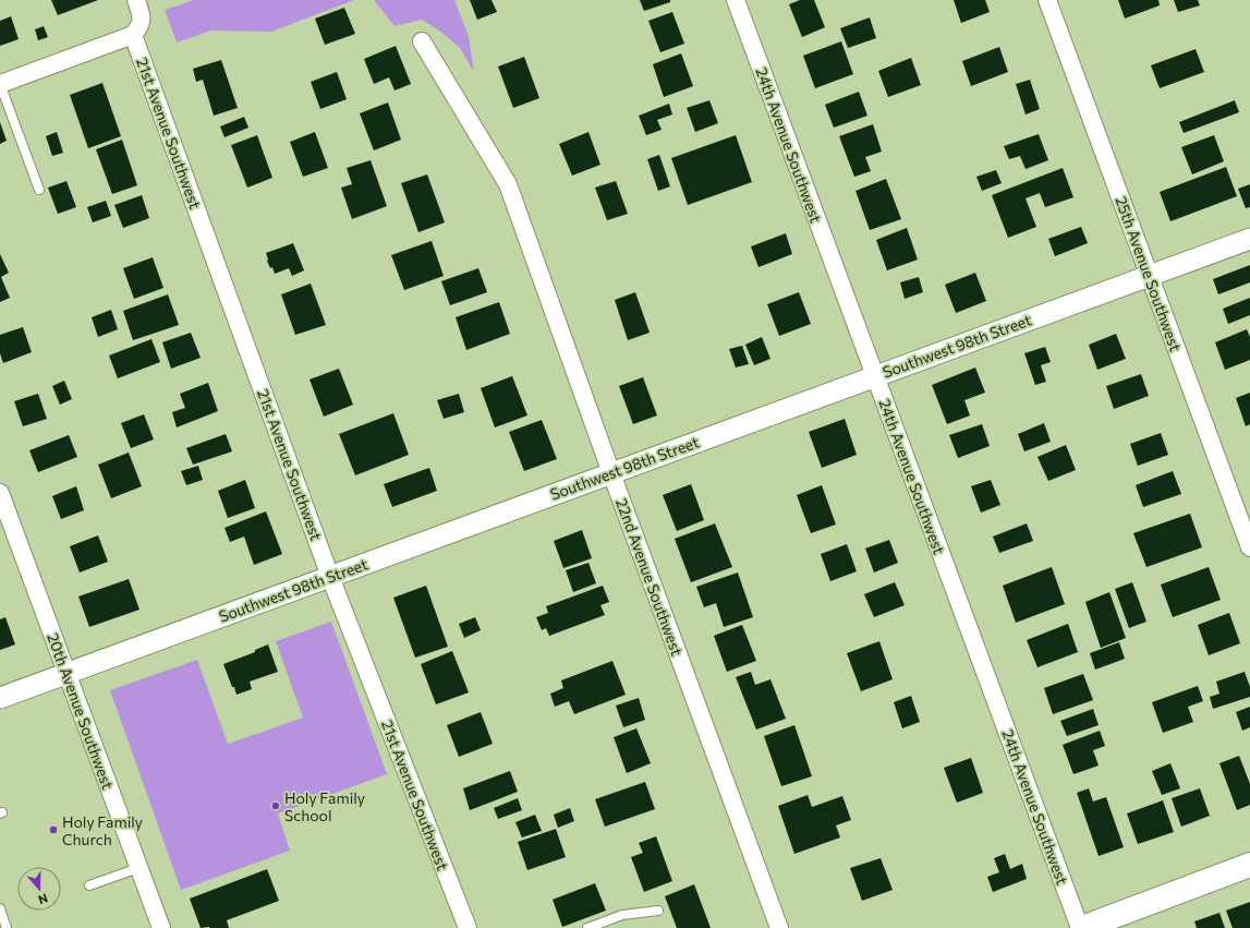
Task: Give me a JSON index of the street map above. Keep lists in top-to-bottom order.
{
  "streets": {
    "street": [
      "21st Avenue Southwest",
      "24th Avenue Southwest",
      "25th Avenue Southwest",
      "Southwest 98th Street",
      "22nd Avenue Southwest",
      "20th Avenue Southwest"
    ]
  },
  "crossings": [
    ["21st Avenue Southwest", "Southwest 98th Street"],
    ["24th Avenue Southwest", "Southwest 98th Street"],
    ["25th Avenue Southwest", "Southwest 98th Street"],
    ["Southwest 98th Street", "22nd Avenue Southwest"],
    ["Southwest 98th Street", "20th Avenue Southwest"]
  ],
  "places": ["Holy Family School", "Holy Family Church"],
  "north": "bottom"
}
